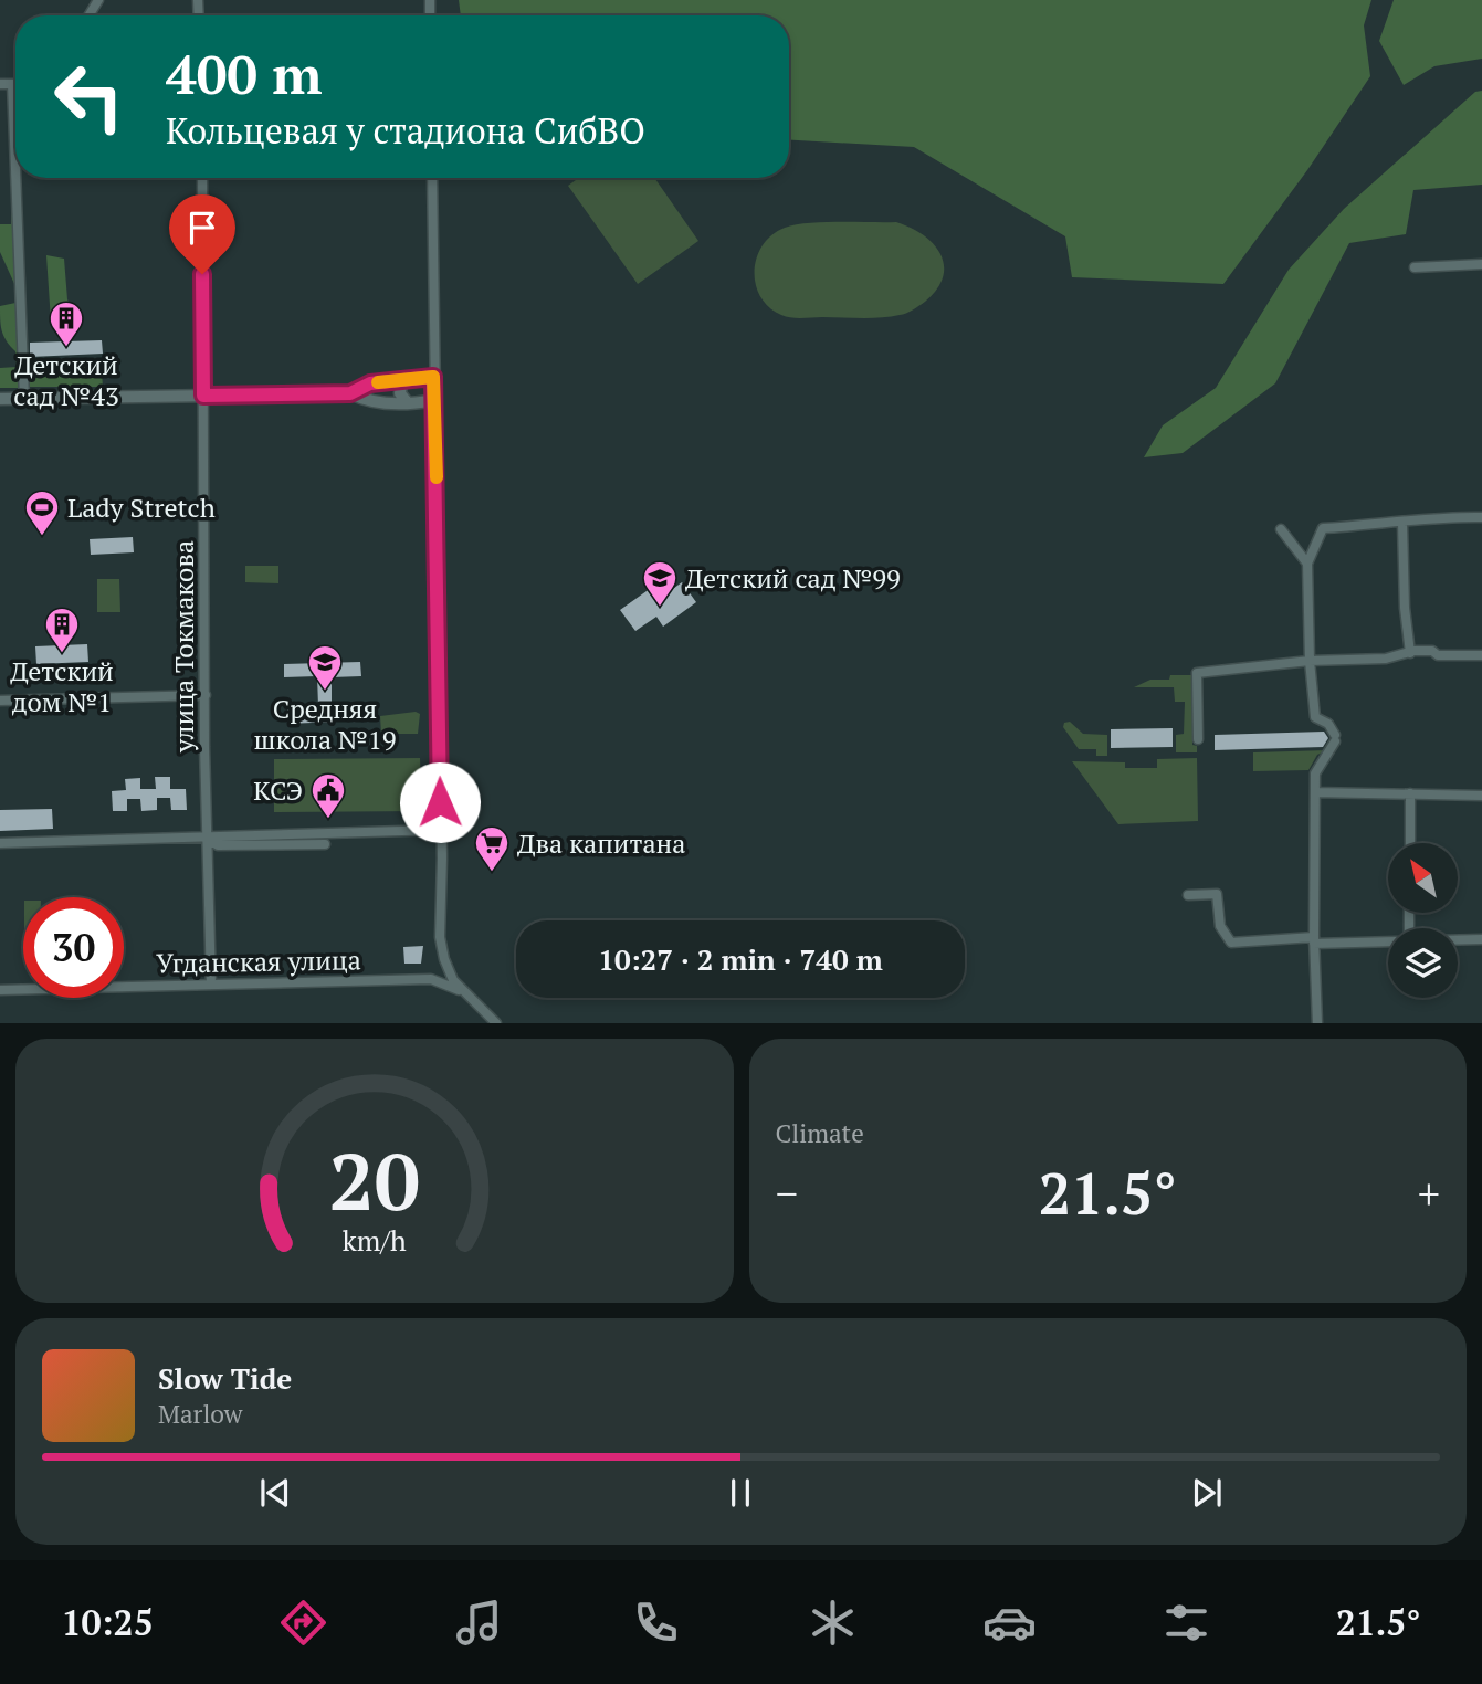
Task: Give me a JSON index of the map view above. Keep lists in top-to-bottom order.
{
  "streets": {
    "street": ["улица Токмакова", "Угданская улица"]
  },
  "crossings": [
    ["улица Токмакова", "Угданская улица"]
  ],
  "places": {
    "building": ["Детский сад №43", "Детский дом №1"],
    "sports": ["Lady Stretch"],
    "school or university": ["Детский сад №99", "Средняя школа №19"],
    "public building": ["КСЭ"],
    "supermarket": ["Два капитана"]
  },
  "north": "top left",
  "page": {
    "turn": ["400 m", "Кольцевая у стадиона СибВО"],
    "limit": "30",
    "trip": "10:27 · 2 min · 740 m",
    "tile": "Climate",
    "heat": ["−", "21.5°", "+"],
    "song": ["Slow Tide", "Marlow"],
    "tabs": ["10:25", "21.5°"],
    "gauge": ["20", "km/h"]
  }
}
